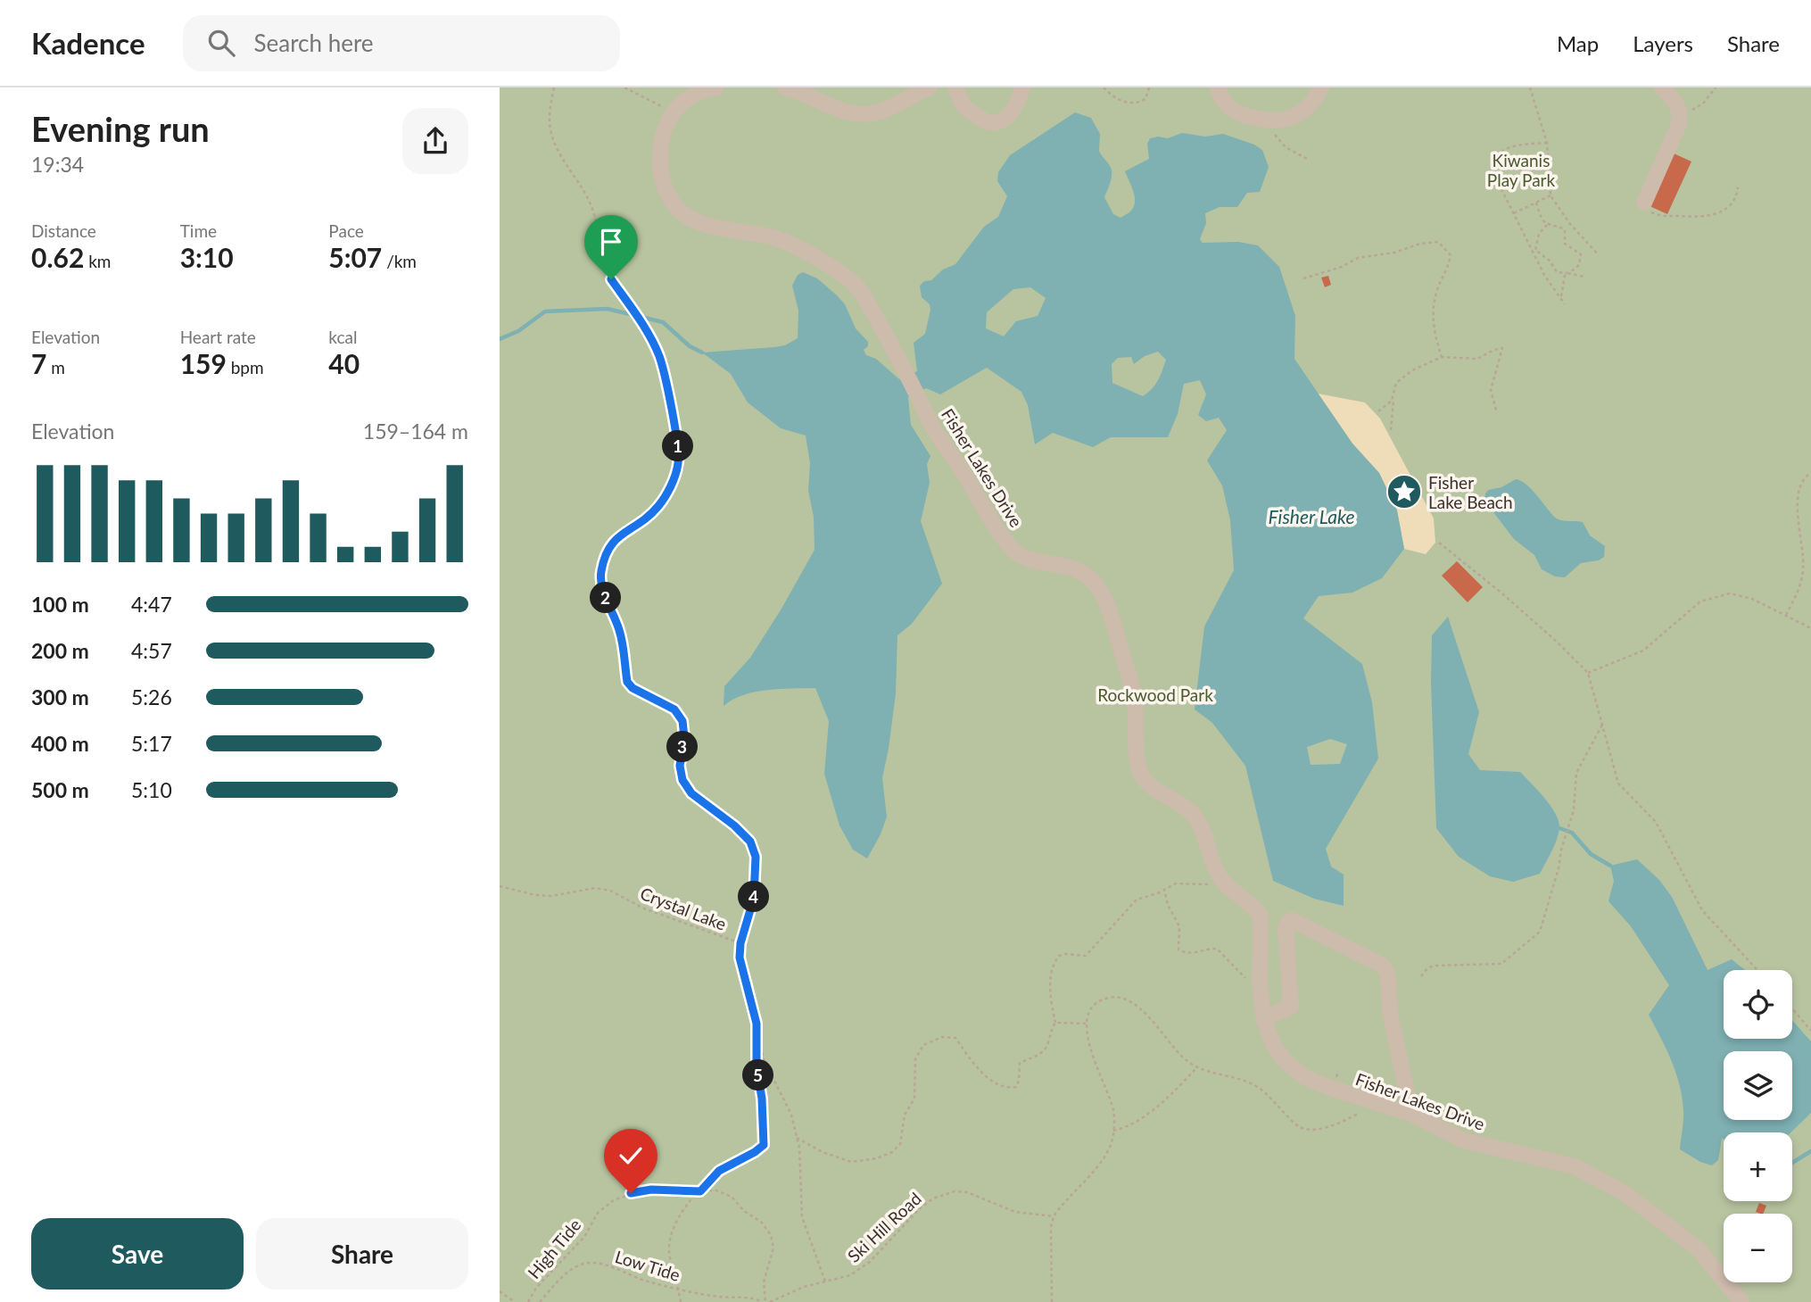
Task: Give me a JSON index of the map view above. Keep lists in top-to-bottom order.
{
  "streets": {
    "street": ["Fisher Lakes Drive"],
    "path": [
      "Crystal Lake",
      "Ski Hill Road",
      "High Tide",
      "Low Tide"
    ]
  },
  "crossings": [
    ["Ski Hill Road", "High Tide"],
    ["Ski Hill Road", "Low Tide"],
    ["High Tide", "Low Tide"]
  ],
  "water": ["Fisher Lake"],
  "parks": ["Kiwanis Play Park", "Rockwood Park"],
  "places": {
    "place": ["Fisher Lake Beach"]
  },
  "page": {
    "header": "Kadence",
    "search": "Search here",
    "nav": ["Map", "Layers", "Share"],
    "heading": ["Evening run", "19:34"],
    "stats": [
      ["Distance", "0.62 km"],
      ["Time", "3:10"],
      ["Pace", "5:07 /km"],
      ["Elevation", "7 m"],
      ["Heart rate", "159 bpm"],
      ["kcal", "40"]
    ],
    "chart": ["Elevation", "159–164 m"],
    "pins": [
      "1",
      "2",
      "3",
      "4",
      "5"
    ],
    "list": [
      {
        "name": "100 m",
        "note": "4:47"
      },
      {
        "name": "200 m",
        "note": "4:57"
      },
      {
        "name": "300 m",
        "note": "5:26"
      },
      {
        "name": "400 m",
        "note": "5:17"
      },
      {
        "name": "500 m",
        "note": "5:10"
      }
    ],
    "map_buttons": ["+", "−"],
    "buttons": ["Save", "Share"]
  }
}
